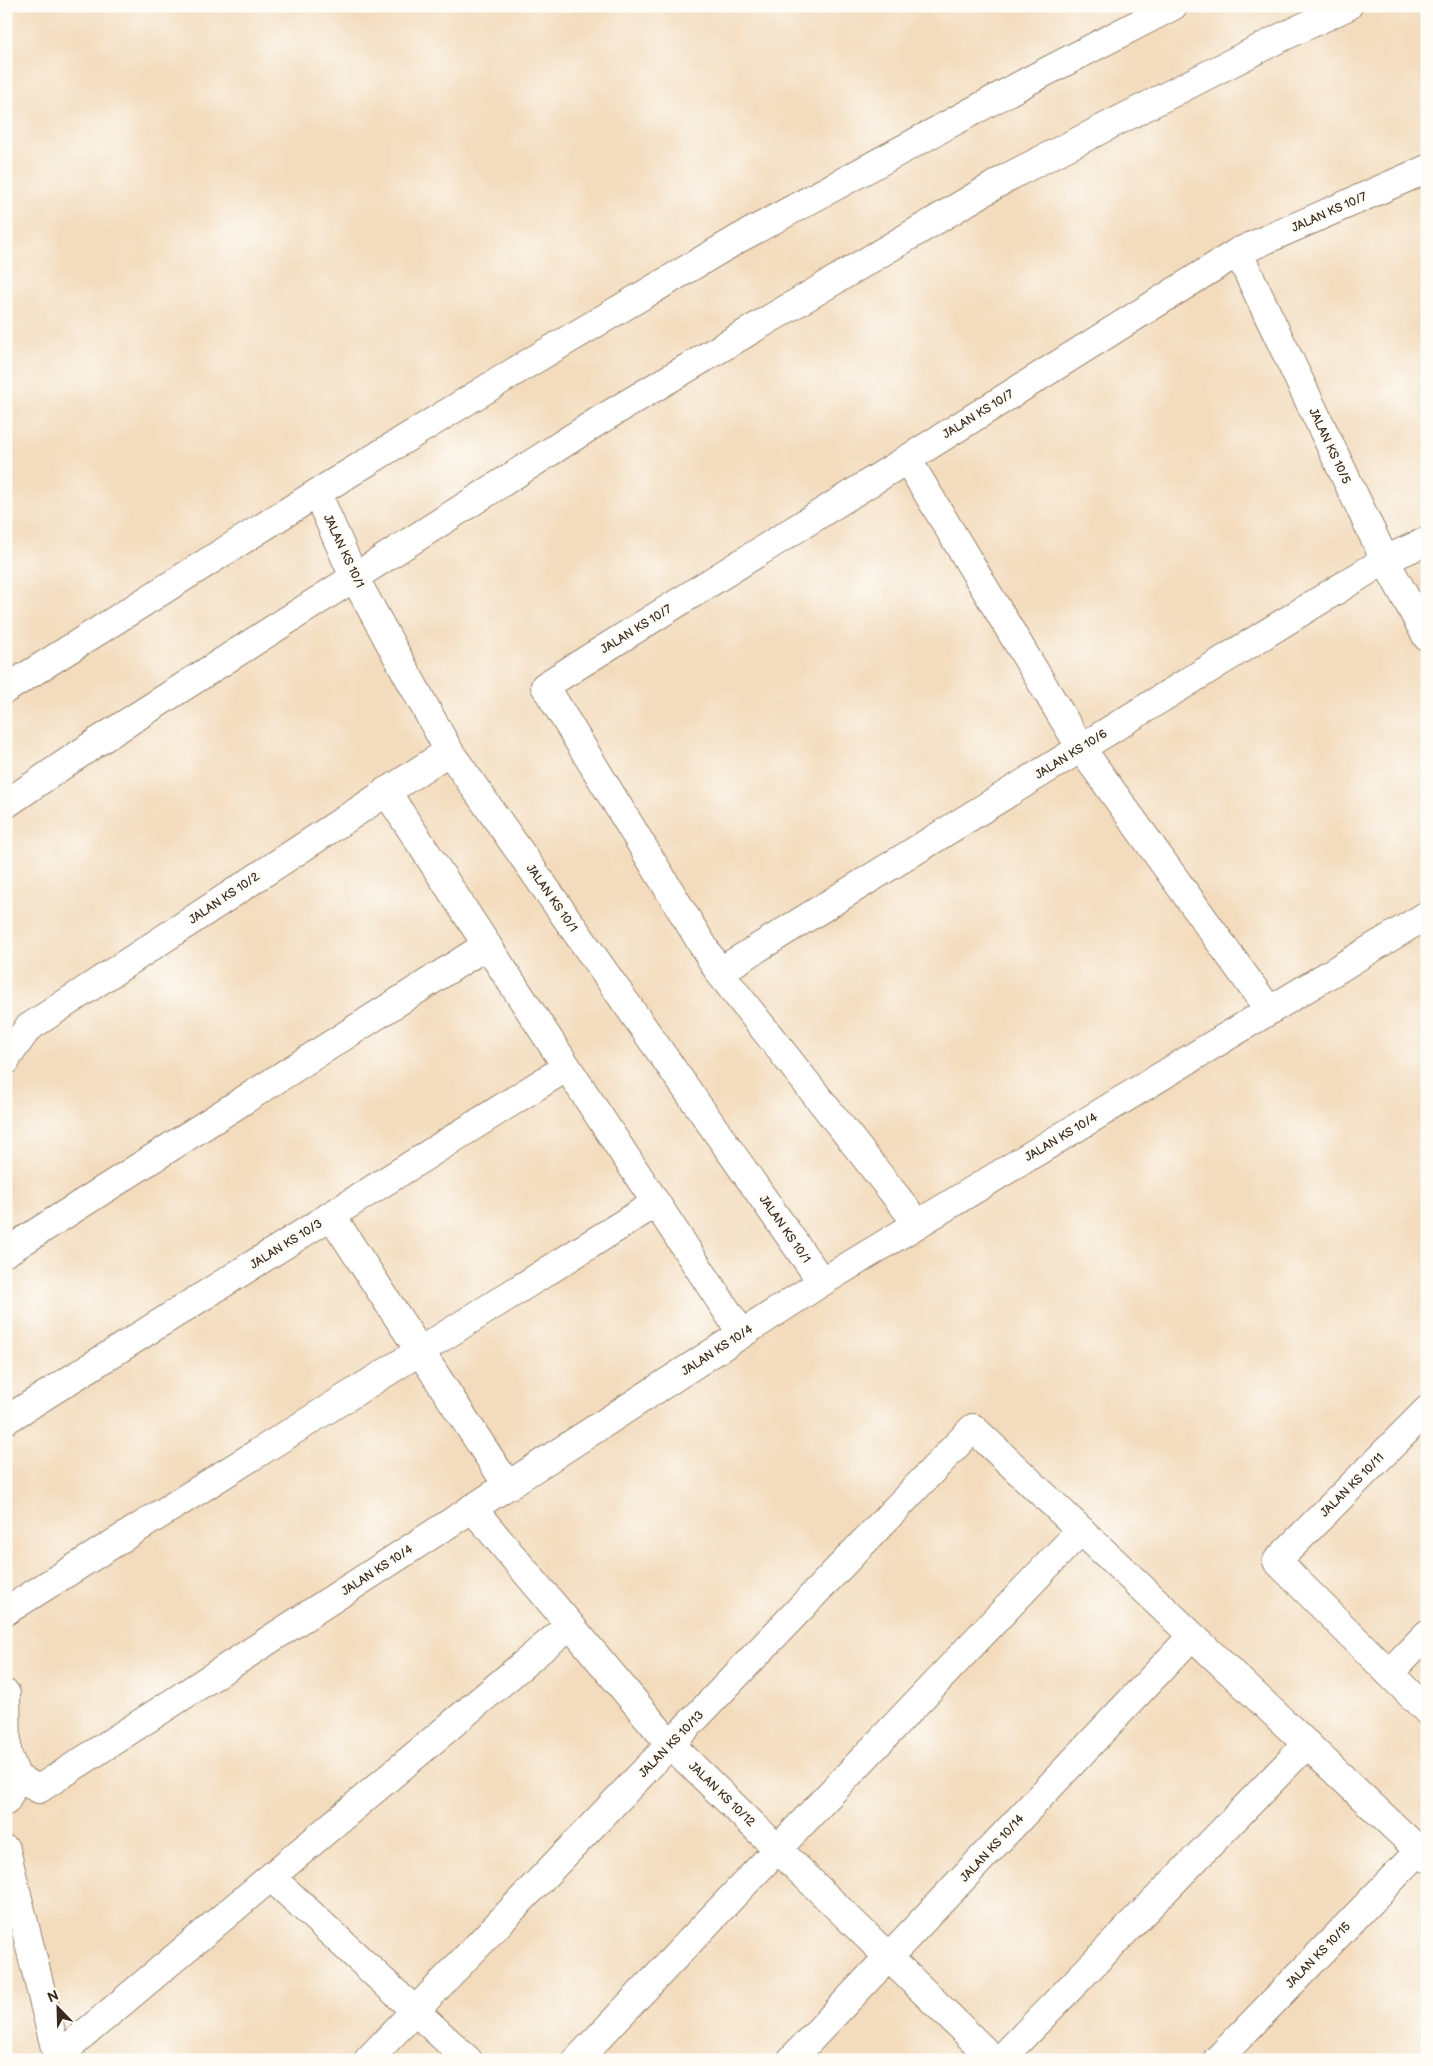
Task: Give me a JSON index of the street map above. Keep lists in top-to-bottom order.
{
  "streets": {
    "street": [
      "JALAN KS 10/7",
      "JALAN KS 10/5",
      "JALAN KS 10/1",
      "JALAN KS 10/6",
      "JALAN KS 10/2",
      "JALAN KS 10/4",
      "JALAN KS 10/3",
      "JALAN KS 10/11",
      "JALAN KS 10/13",
      "JALAN KS 10/12",
      "JALAN KS 10/14",
      "JALAN KS 10/15"
    ]
  },
  "crossings": [
    ["JALAN KS 10/7", "JALAN KS 10/5"],
    ["JALAN KS 10/7", "JALAN KS 10/6"],
    ["JALAN KS 10/5", "JALAN KS 10/6"],
    ["JALAN KS 10/1", "JALAN KS 10/2"],
    ["JALAN KS 10/1", "JALAN KS 10/4"],
    ["JALAN KS 10/4", "JALAN KS 10/12"],
    ["JALAN KS 10/13", "JALAN KS 10/12"],
    ["JALAN KS 10/12", "JALAN KS 10/14"]
  ],
  "north": "top left"
}
